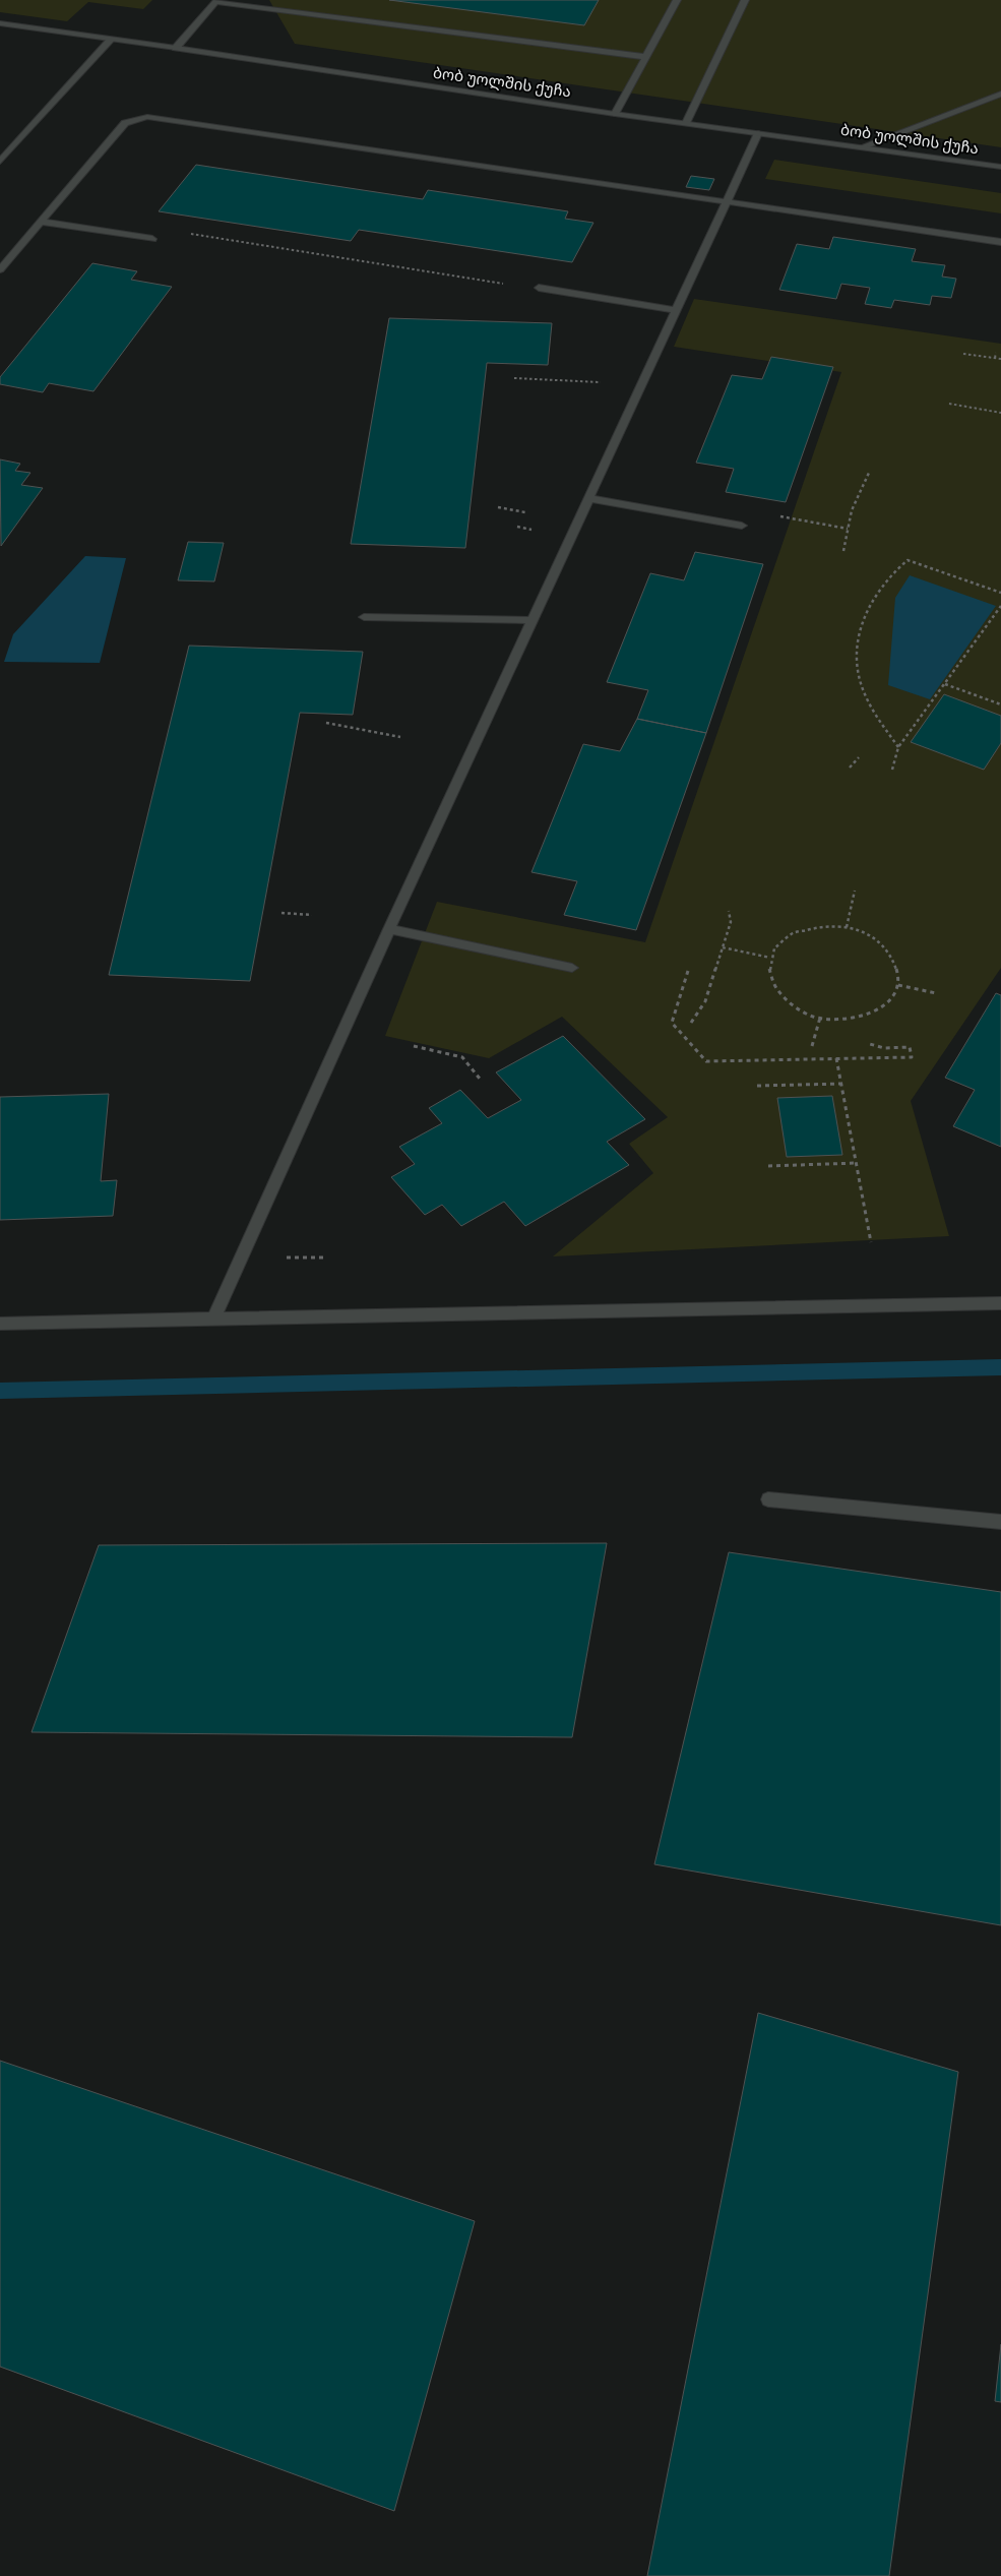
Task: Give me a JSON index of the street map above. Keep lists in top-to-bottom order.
{
  "streets": {
    "street": ["ბობ უოლშის ქუჩა"]
  }
}
